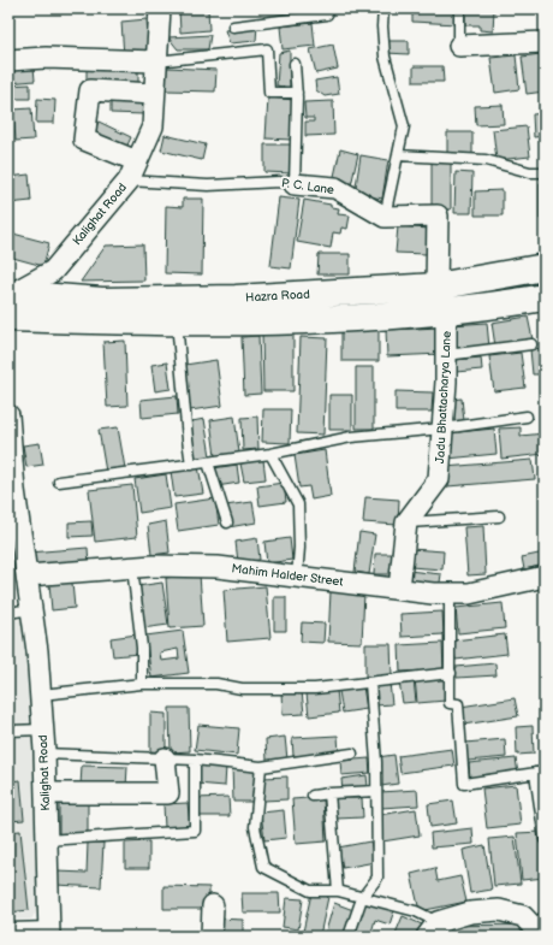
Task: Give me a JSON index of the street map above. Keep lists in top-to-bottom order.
{
  "streets": {
    "main road": ["Hazra Road"],
    "street": [
      "P. C. Lane",
      "Kalighat Road",
      "Jadu Bhattacharya Lane",
      "Mahim Halder Street"
    ]
  },
  "crossings": [
    ["P. C. Lane", "Kalighat Road"],
    ["Kalighat Road", "Hazra Road"],
    ["Kalighat Road", "Mahim Halder Street"],
    ["Hazra Road", "Jadu Bhattacharya Lane"]
  ]
}
